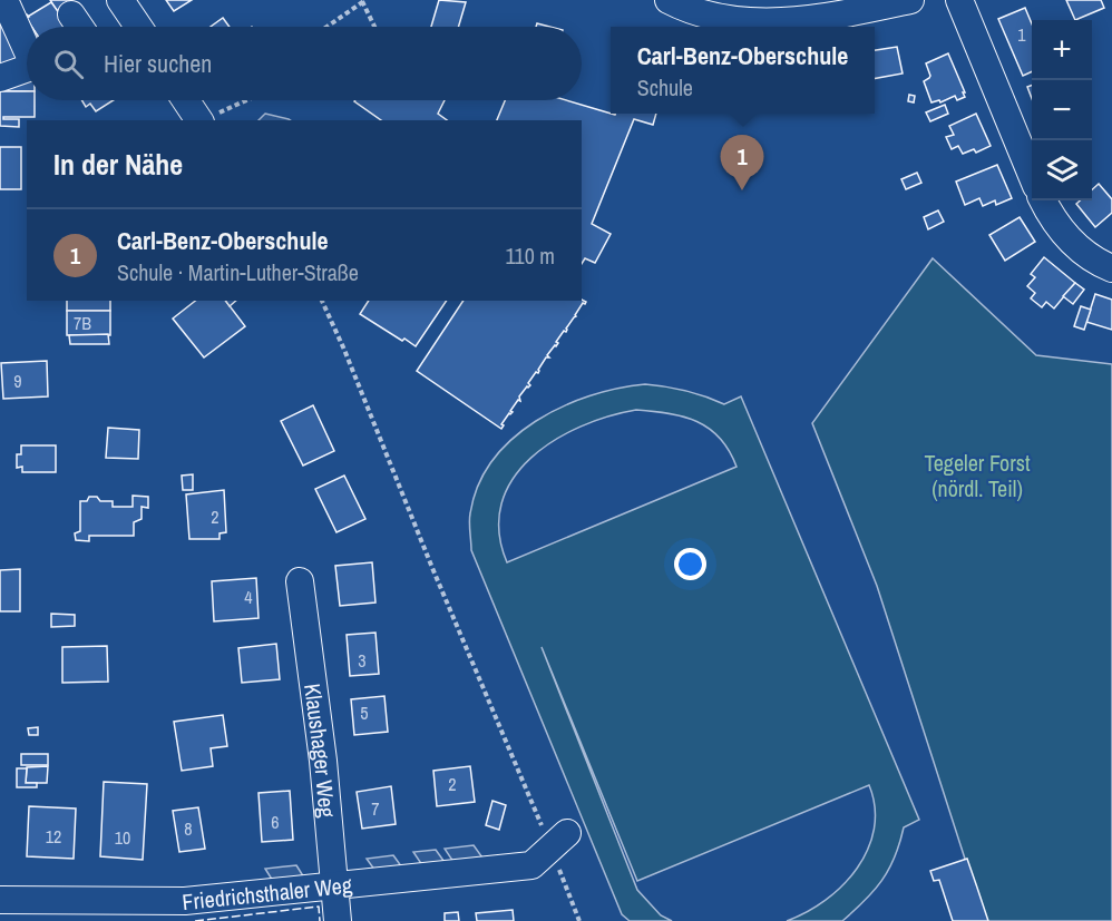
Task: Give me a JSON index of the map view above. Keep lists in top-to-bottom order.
{
  "streets": {
    "street": ["Klaushager Weg", "Friedrichsthaler Weg"]
  },
  "crossings": [
    ["Klaushager Weg", "Friedrichsthaler Weg"]
  ],
  "parks": ["Tegeler Forst (nördl. Teil)"],
  "house_numbers": [
    "1",
    "7B",
    "9",
    "2",
    "4",
    "3",
    "5",
    "2",
    "7",
    "6",
    "8",
    "12",
    "10"
  ],
  "page": {
    "map_buttons": ["+", "−"],
    "popup": ["Carl-Benz-Oberschule", "Schule"],
    "search": "Hier suchen",
    "heading": "In der Nähe",
    "pins": "1",
    "list": [
      {
        "mark": "1",
        "name": "Carl-Benz-Oberschule",
        "note": "Schule · Martin-Luther-Straße",
        "value": "110 m"
      }
    ]
  }
}
